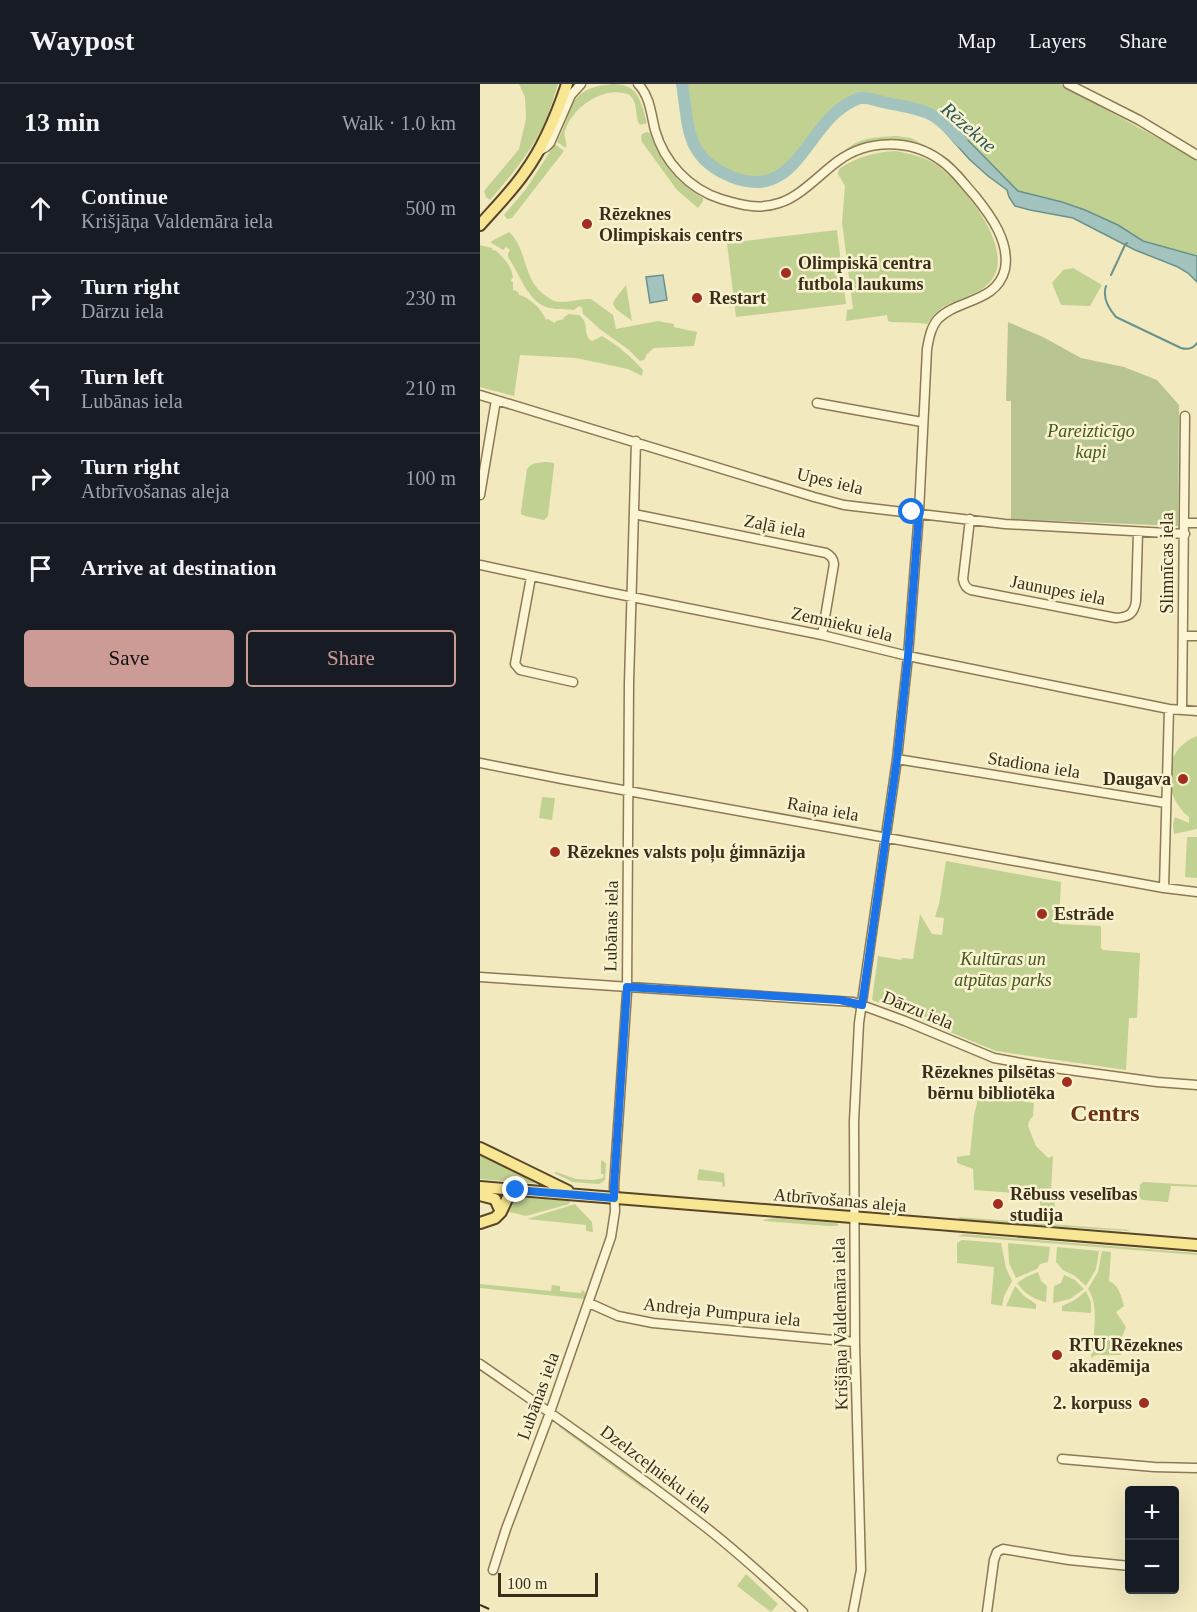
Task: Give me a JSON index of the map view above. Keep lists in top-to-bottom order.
{
  "streets": {
    "main road": ["Atbrīvošanas aleja"],
    "street": [
      "Upes iela",
      "Zaļā iela",
      "Slimnīcas iela",
      "Jaunupes iela",
      "Zemnieku iela",
      "Stadiona iela",
      "Raiņa iela",
      "Lubānas iela",
      "Dārzu iela",
      "Andreja Pumpura iela",
      "Krišjāņa Valdemāra iela",
      "Dzelzceļnieku iela"
    ]
  },
  "crossings": [
    ["Upes iela", "Slimnīcas iela"],
    ["Upes iela", "Jaunupes iela"],
    ["Upes iela", "Lubānas iela"],
    ["Upes iela", "Krišjāņa Valdemāra iela"],
    ["Zaļā iela", "Zemnieku iela"],
    ["Zaļā iela", "Lubānas iela"],
    ["Slimnīcas iela", "Zemnieku iela"],
    ["Zemnieku iela", "Lubānas iela"],
    ["Zemnieku iela", "Krišjāņa Valdemāra iela"],
    ["Stadiona iela", "Krišjāņa Valdemāra iela"],
    ["Raiņa iela", "Lubānas iela"],
    ["Raiņa iela", "Krišjāņa Valdemāra iela"],
    ["Lubānas iela", "Dārzu iela"],
    ["Lubānas iela", "Atbrīvošanas aleja"],
    ["Lubānas iela", "Andreja Pumpura iela"],
    ["Lubānas iela", "Dzelzceļnieku iela"],
    ["Dārzu iela", "Krišjāņa Valdemāra iela"],
    ["Atbrīvošanas aleja", "Krišjāņa Valdemāra iela"],
    ["Andreja Pumpura iela", "Krišjāņa Valdemāra iela"]
  ],
  "districts": ["Centrs"],
  "water": ["Rēzekne"],
  "parks": ["Pareizticīgo kapi", "Kultūras un atpūtas parks"],
  "places": [
    "Rēzeknes Olimpiskais centrs",
    "Olimpiskā centra futbola laukums",
    "Restart",
    "Daugava",
    "Rēzeknes valsts poļu ģimnāzija",
    "Estrāde",
    "Rēzeknes pilsētas bērnu bibliotēka",
    "Rēbuss veselības studija",
    "RTU Rēzeknes akadēmija",
    "2. korpuss"
  ],
  "scale_bar": "100 m",
  "page": {
    "header": "Waypost",
    "nav": ["Map", "Layers", "Share"],
    "heading": ["13 min", "Walk · 1.0 km"],
    "list": [
      ["Continue", "Krišjāņa Valdemāra iela", "500 m"],
      ["Turn right", "Dārzu iela", "230 m"],
      ["Turn left", "Lubānas iela", "210 m"],
      ["Turn right", "Atbrīvošanas aleja", "100 m"],
      "Arrive at destination"
    ],
    "buttons": ["Save", "Share"],
    "map_buttons": ["+", "−"],
    "scale": "100 m"
  }
}
